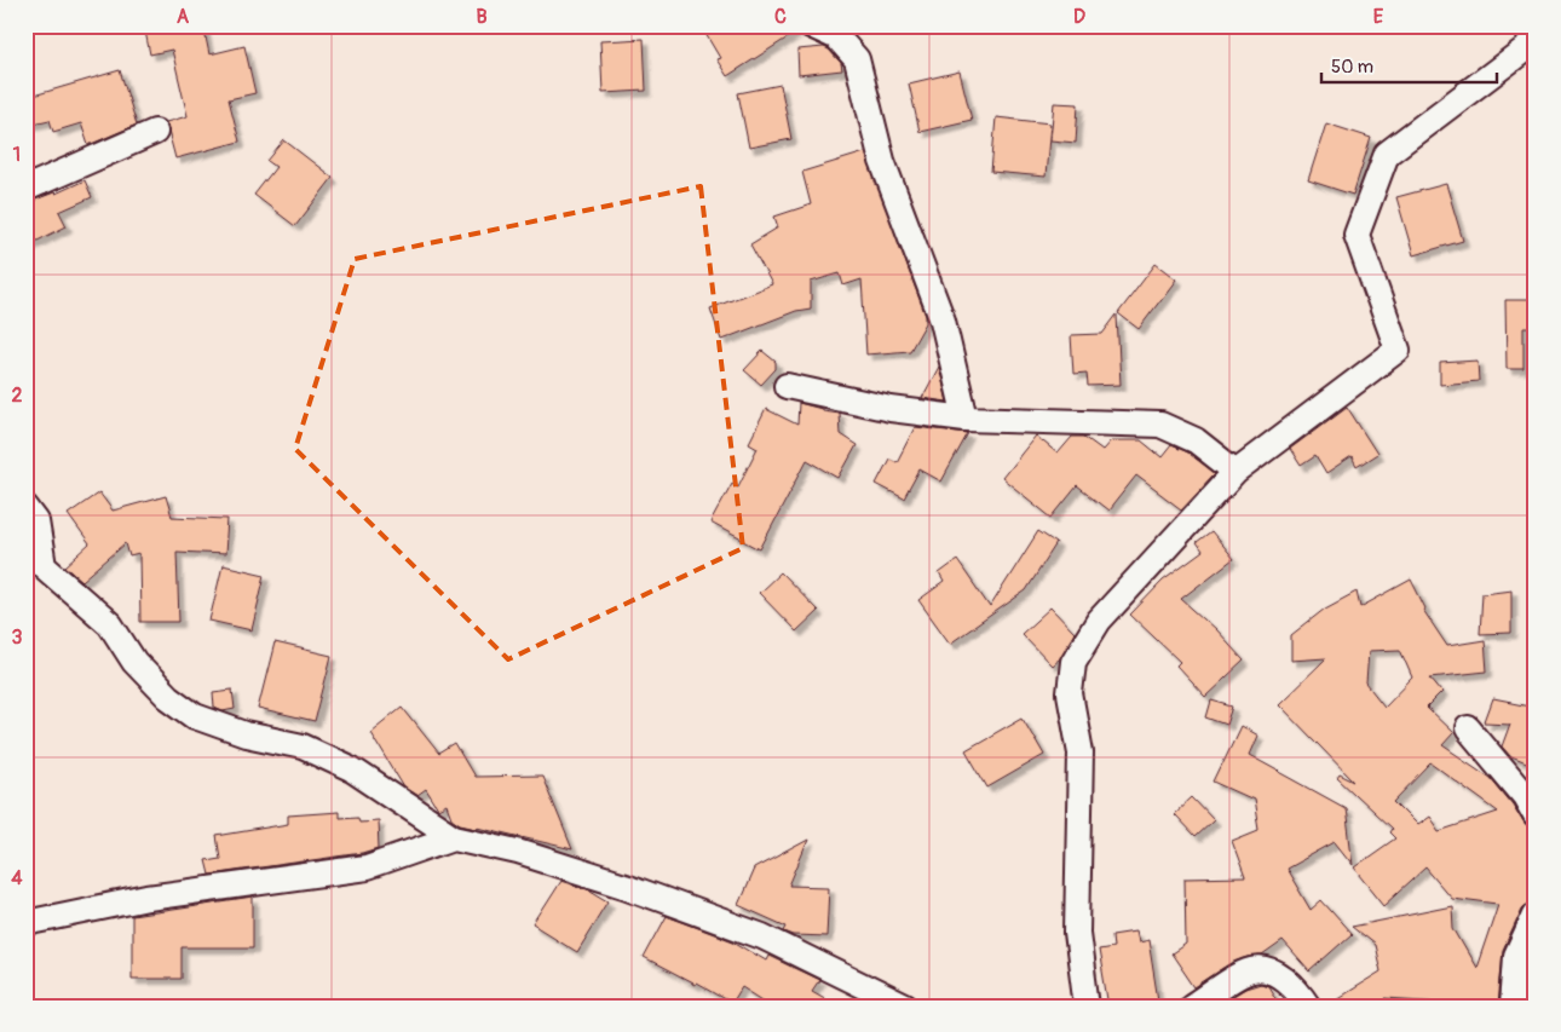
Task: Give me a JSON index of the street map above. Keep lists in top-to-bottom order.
{
  "scale_bar": "50 m",
  "grid": {
    "columns": [
      "A",
      "B",
      "C",
      "D",
      "E"
    ],
    "rows": [
      "1",
      "2",
      "3",
      "4"
    ]
  }
}
